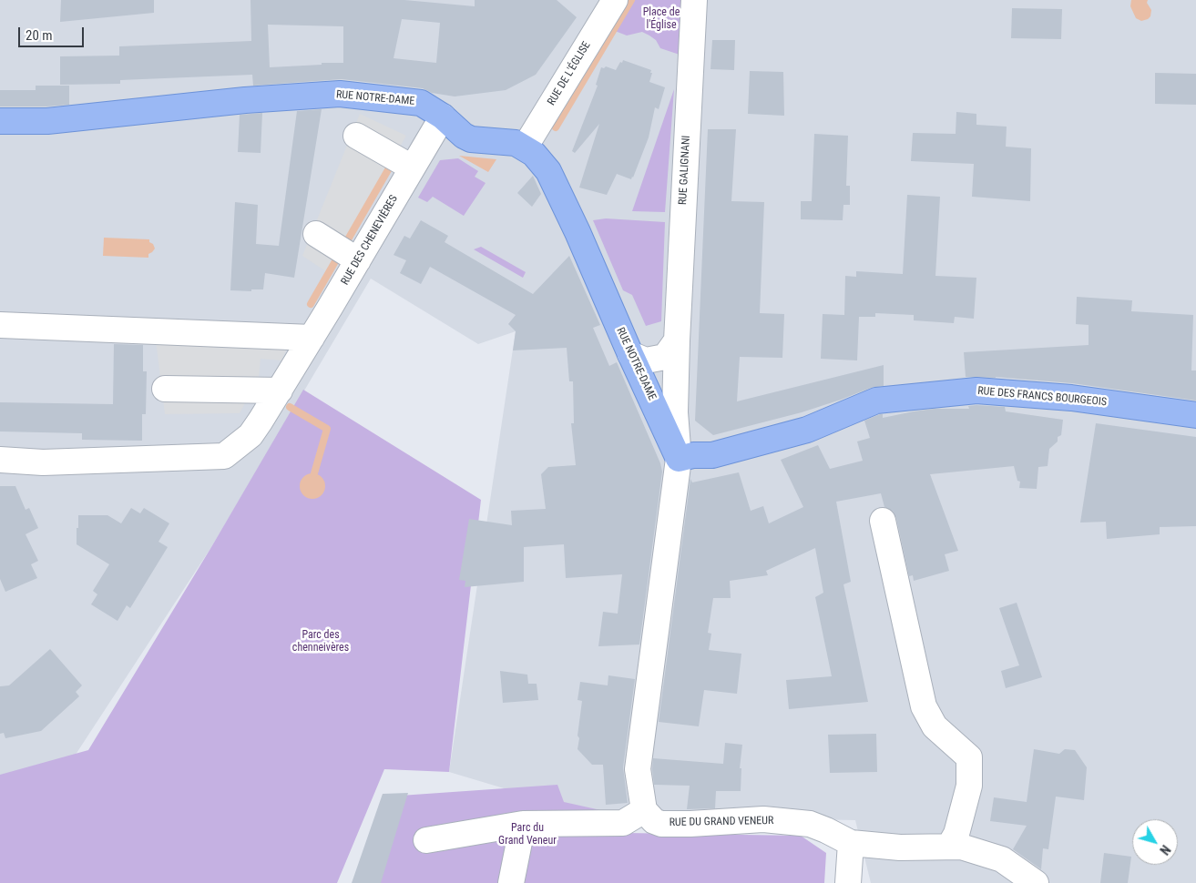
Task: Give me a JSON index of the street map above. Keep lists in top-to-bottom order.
{
  "streets": {
    "main road": ["RUE NOTRE-DAME", "RUE DES FRANCS BOURGEOIS"],
    "street": [
      "RUE DE L'ÉGLISE",
      "RUE GALIGNANI",
      "RUE DES CHENEVIÈRES",
      "RUE DU GRAND VENEUR"
    ]
  },
  "crossings": [
    ["RUE DE L'ÉGLISE", "RUE NOTRE-DAME"],
    ["RUE NOTRE-DAME", "RUE GALIGNANI"],
    ["RUE NOTRE-DAME", "RUE DES CHENEVIÈRES"],
    ["RUE NOTRE-DAME", "RUE DES FRANCS BOURGEOIS"],
    ["RUE GALIGNANI", "RUE DES FRANCS BOURGEOIS"]
  ],
  "parks": ["Place de l'Église", "Parc des chenneivères", "Parc du Grand Veneur"],
  "scale_bar": "20 m",
  "north": "bottom right"
}
